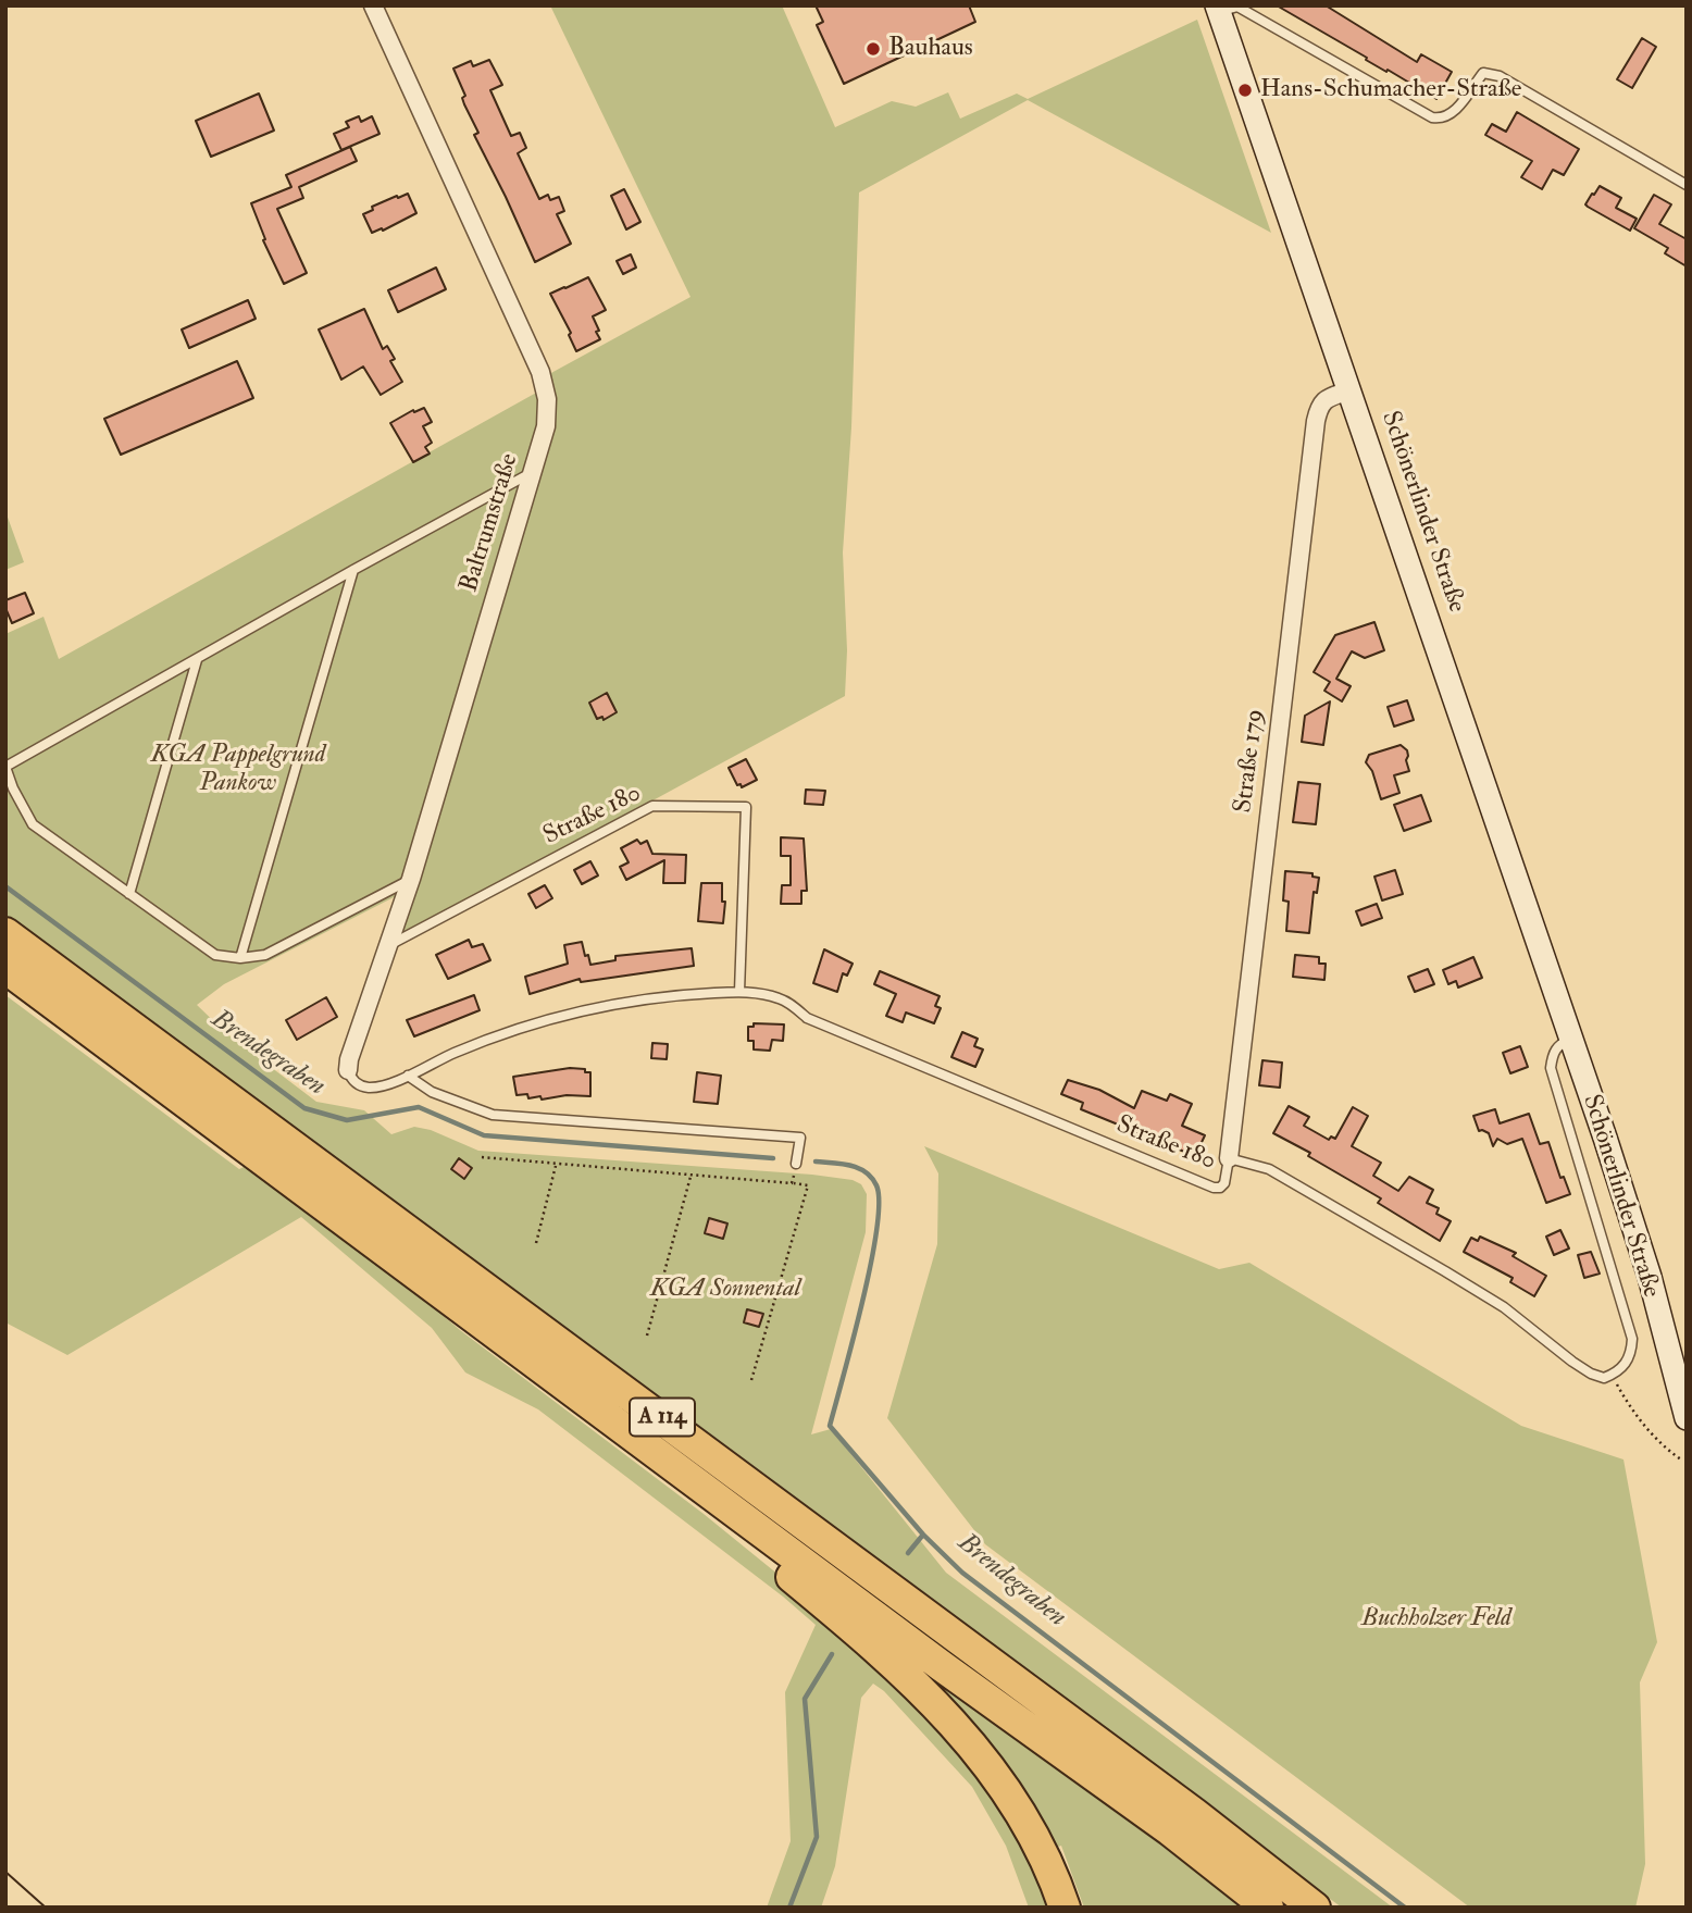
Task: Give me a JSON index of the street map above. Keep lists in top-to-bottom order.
{
  "streets": {
    "highway": ["A 114"],
    "main road": ["Schönerlinder Straße"],
    "street": ["Baltrumstraße", "Straße 179"],
    "lane": ["Straße 180"]
  },
  "crossings": [
    ["Schönerlinder Straße", "Straße 179"],
    ["Schönerlinder Straße", "Straße 180"],
    ["Baltrumstraße", "Straße 180"],
    ["Straße 179", "Straße 180"]
  ],
  "water": ["Brendegraben"],
  "parks": ["KGA Pappelgrund Pankow", "KGA Sonnental", "Buchholzer Feld"],
  "places": ["Bauhaus", "Hans-Schumacher-Straße"]
}
